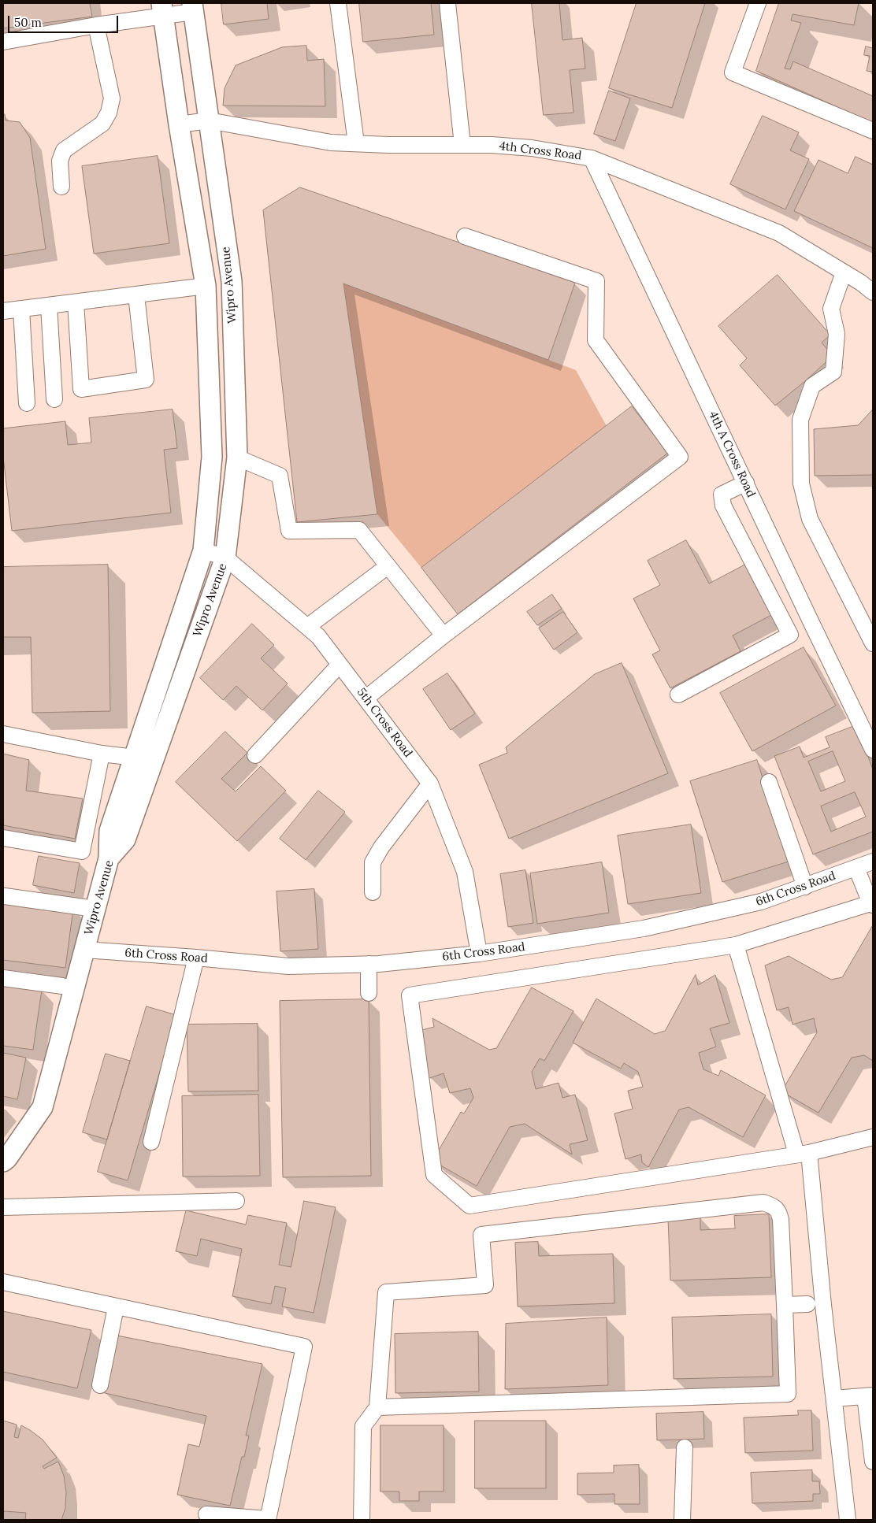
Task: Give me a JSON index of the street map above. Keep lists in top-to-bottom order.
{
  "streets": {
    "main road": ["Wipro Avenue"],
    "street": [
      "4th Cross Road",
      "4th A Cross Road",
      "5th Cross Road",
      "6th Cross Road"
    ]
  },
  "crossings": [
    ["4th Cross Road", "Wipro Avenue"],
    ["4th Cross Road", "4th A Cross Road"],
    ["Wipro Avenue", "5th Cross Road"],
    ["Wipro Avenue", "6th Cross Road"],
    ["5th Cross Road", "6th Cross Road"]
  ],
  "scale_bar": "50 m"
}
